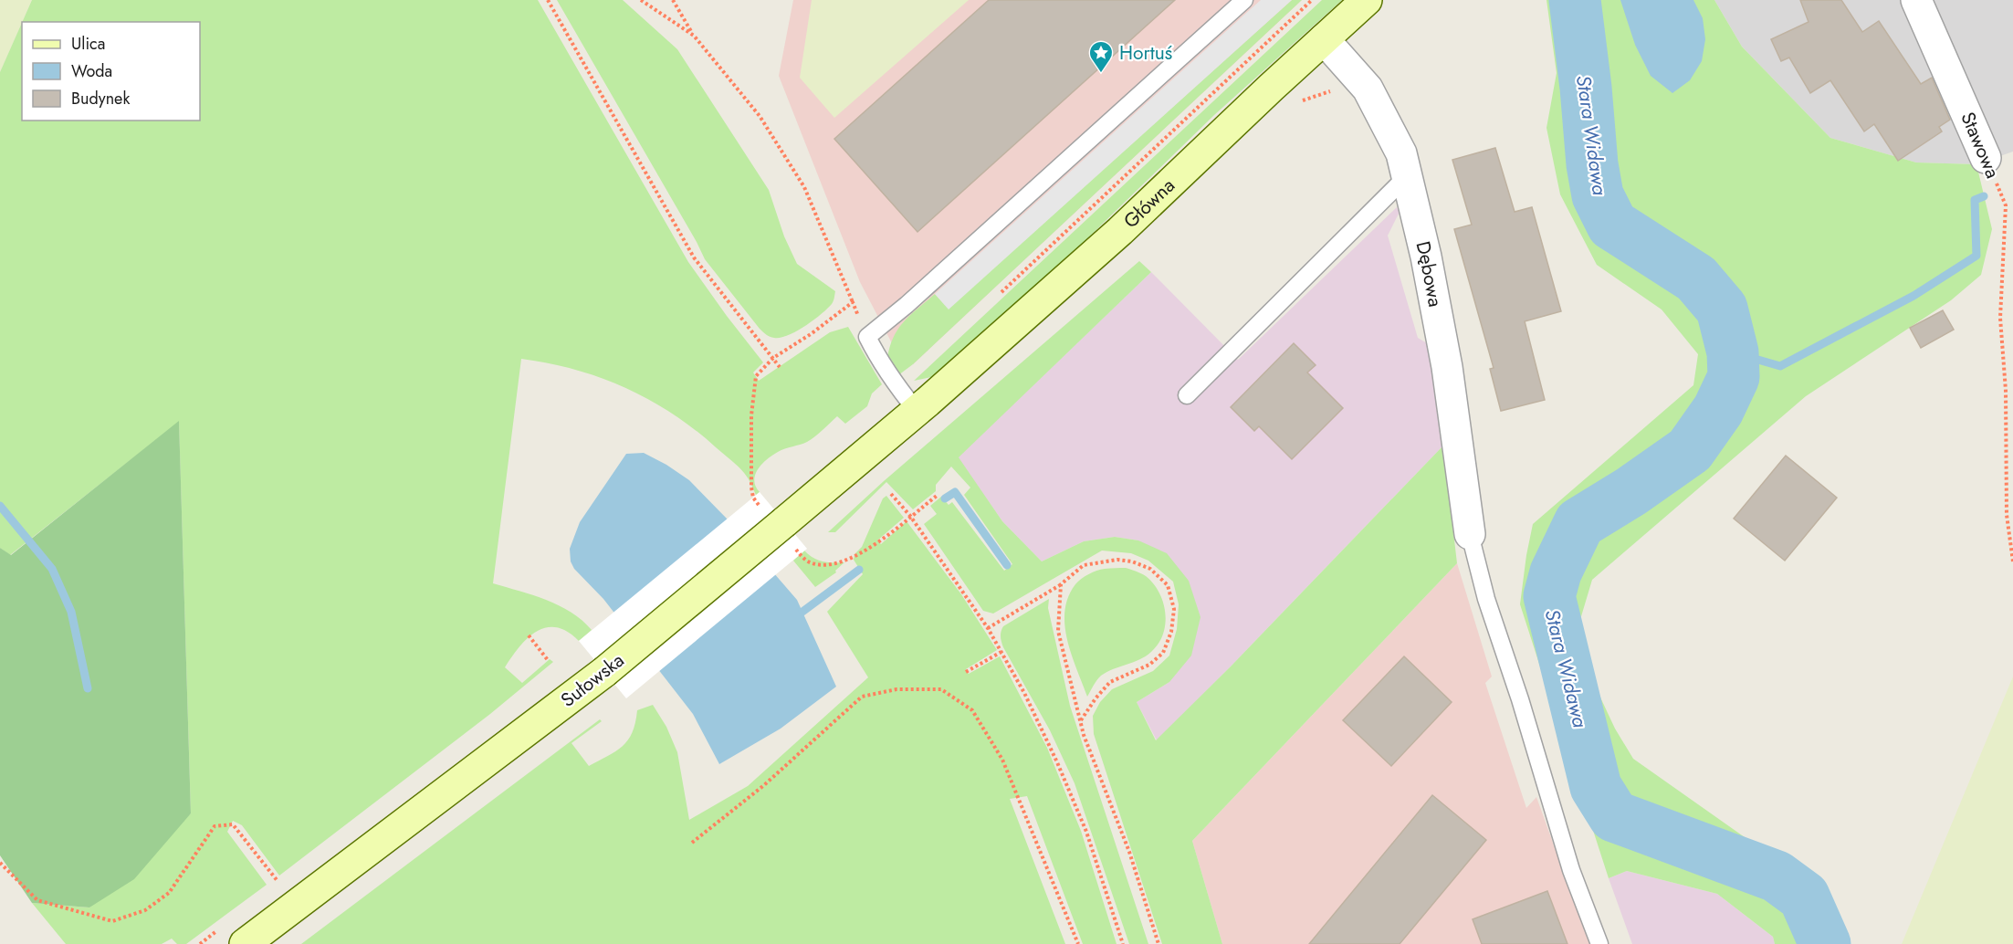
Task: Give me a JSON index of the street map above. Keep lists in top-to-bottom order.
{
  "streets": {
    "main road": ["Główna", "Sułowska"],
    "street": ["Stawowa", "Dębowa"]
  },
  "crossings": [
    ["Główna", "Dębowa"],
    ["Główna", "Sułowska"]
  ],
  "water": ["Stara Widawa"],
  "places": {
    "place": ["Hortuś"]
  },
  "legend": ["Ulica", "Woda", "Budynek"]
}
